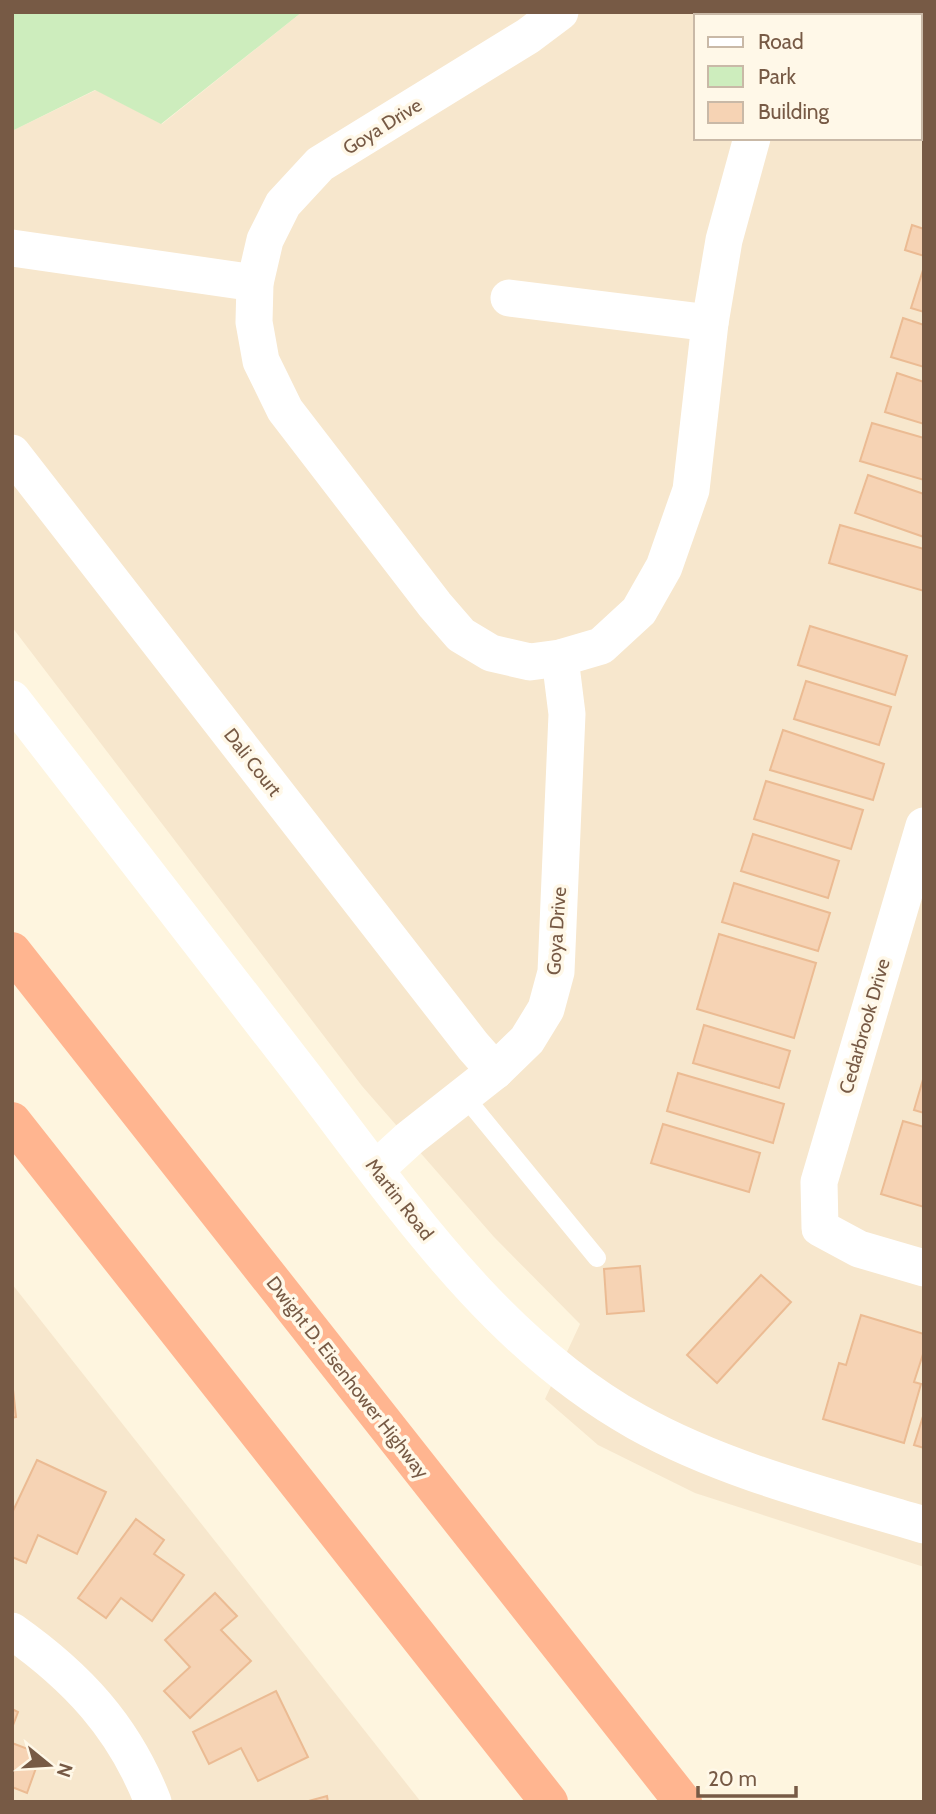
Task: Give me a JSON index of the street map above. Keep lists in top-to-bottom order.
{
  "streets": {
    "highway": ["Dwight D. Eisenhower Highway"],
    "street": [
      "Goya Drive",
      "Dali Court",
      "Cedarbrook Drive",
      "Martin Road"
    ]
  },
  "crossings": [
    ["Goya Drive", "Dali Court"],
    ["Goya Drive", "Martin Road"]
  ],
  "legend": ["Road", "Park", "Building"],
  "scale_bar": "20 m",
  "north": "right"
}
